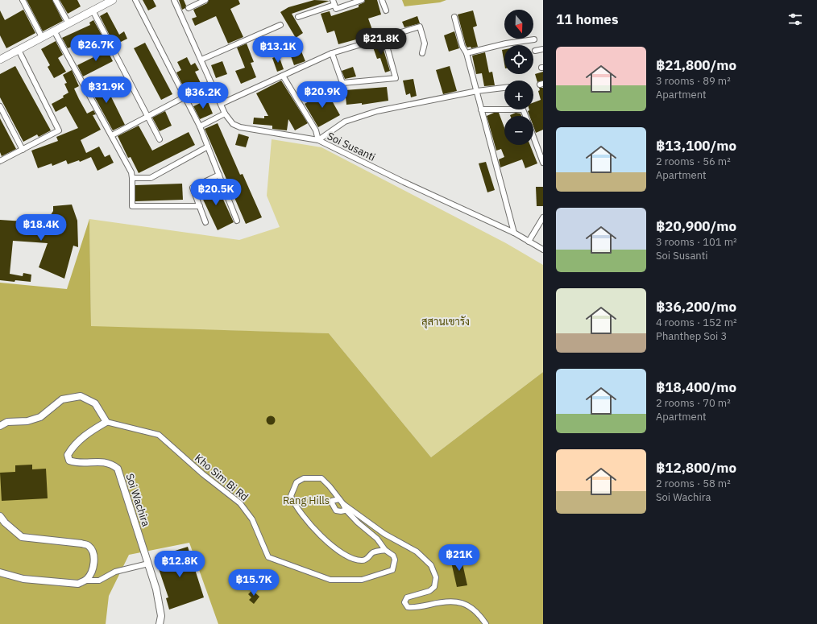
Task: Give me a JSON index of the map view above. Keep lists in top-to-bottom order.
{
  "streets": {
    "street": ["Soi Susanti", "Kho Sim Bi Rd", "Soi Wachira"]
  },
  "crossings": [
    ["Kho Sim Bi Rd", "Soi Wachira"]
  ],
  "parks": ["สุสานเขารัง", "Rang Hills"],
  "north": "bottom",
  "page": {
    "heading": "11 homes",
    "map_buttons": ["+", "−"],
    "price": [
      "฿21.8K",
      "฿26.7K",
      "฿13.1K",
      "฿31.9K",
      "฿20.9K",
      "฿36.2K",
      "฿20.5K",
      "฿18.4K",
      "฿21K",
      "฿12.8K",
      "฿15.7K"
    ],
    "list": [
      {
        "name": "฿21,800/mo",
        "note": "3 rooms · 89 m² · Apartment"
      },
      {
        "name": "฿13,100/mo",
        "note": "2 rooms · 56 m² · Apartment"
      },
      {
        "name": "฿20,900/mo",
        "note": "3 rooms · 101 m² · Soi Susanti"
      },
      {
        "name": "฿36,200/mo",
        "note": "4 rooms · 152 m² · Phanthep Soi 3"
      },
      {
        "name": "฿18,400/mo",
        "note": "2 rooms · 70 m² · Apartment"
      },
      {
        "name": "฿12,800/mo",
        "note": "2 rooms · 58 m² · Soi Wachira"
      }
    ]
  }
}
